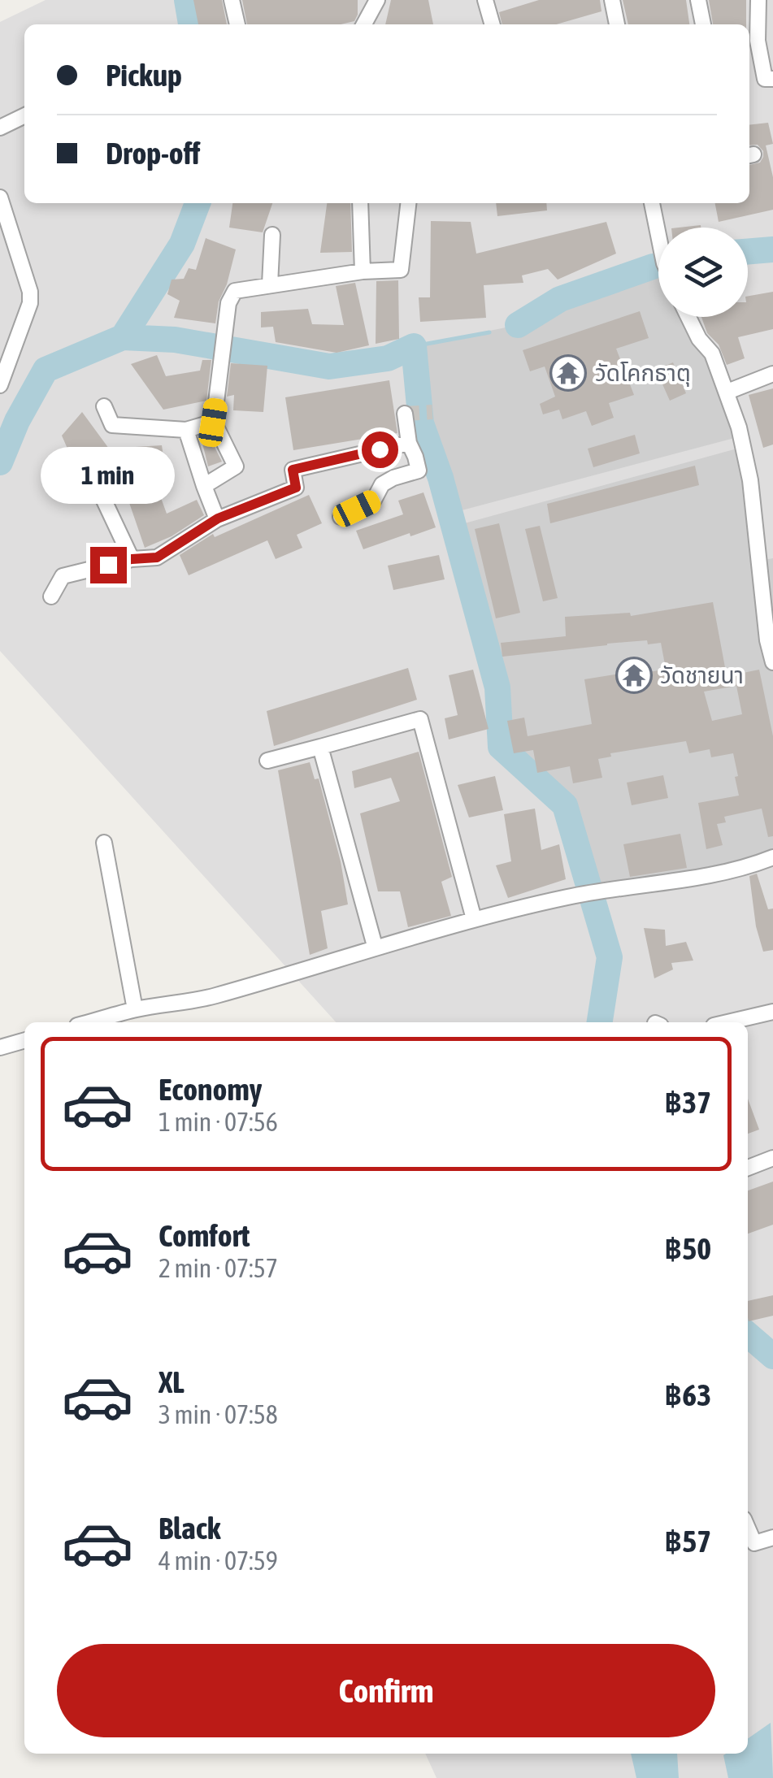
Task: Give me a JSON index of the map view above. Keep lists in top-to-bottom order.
{
  "places": {
    "temple": ["วัดโคกธาตุ", "วัดชายนา"]
  },
  "page": {
    "banner": ["Pickup", "Drop-off"],
    "bubble": "1 min",
    "list": [
      {
        "name": "Economy",
        "note": "1 min · 07:56",
        "value": "฿37"
      },
      {
        "name": "Comfort",
        "note": "2 min · 07:57",
        "value": "฿50"
      },
      {
        "name": "XL",
        "note": "3 min · 07:58",
        "value": "฿63"
      },
      {
        "name": "Black",
        "note": "4 min · 07:59",
        "value": "฿57"
      }
    ],
    "buttons": "Confirm"
  }
}
